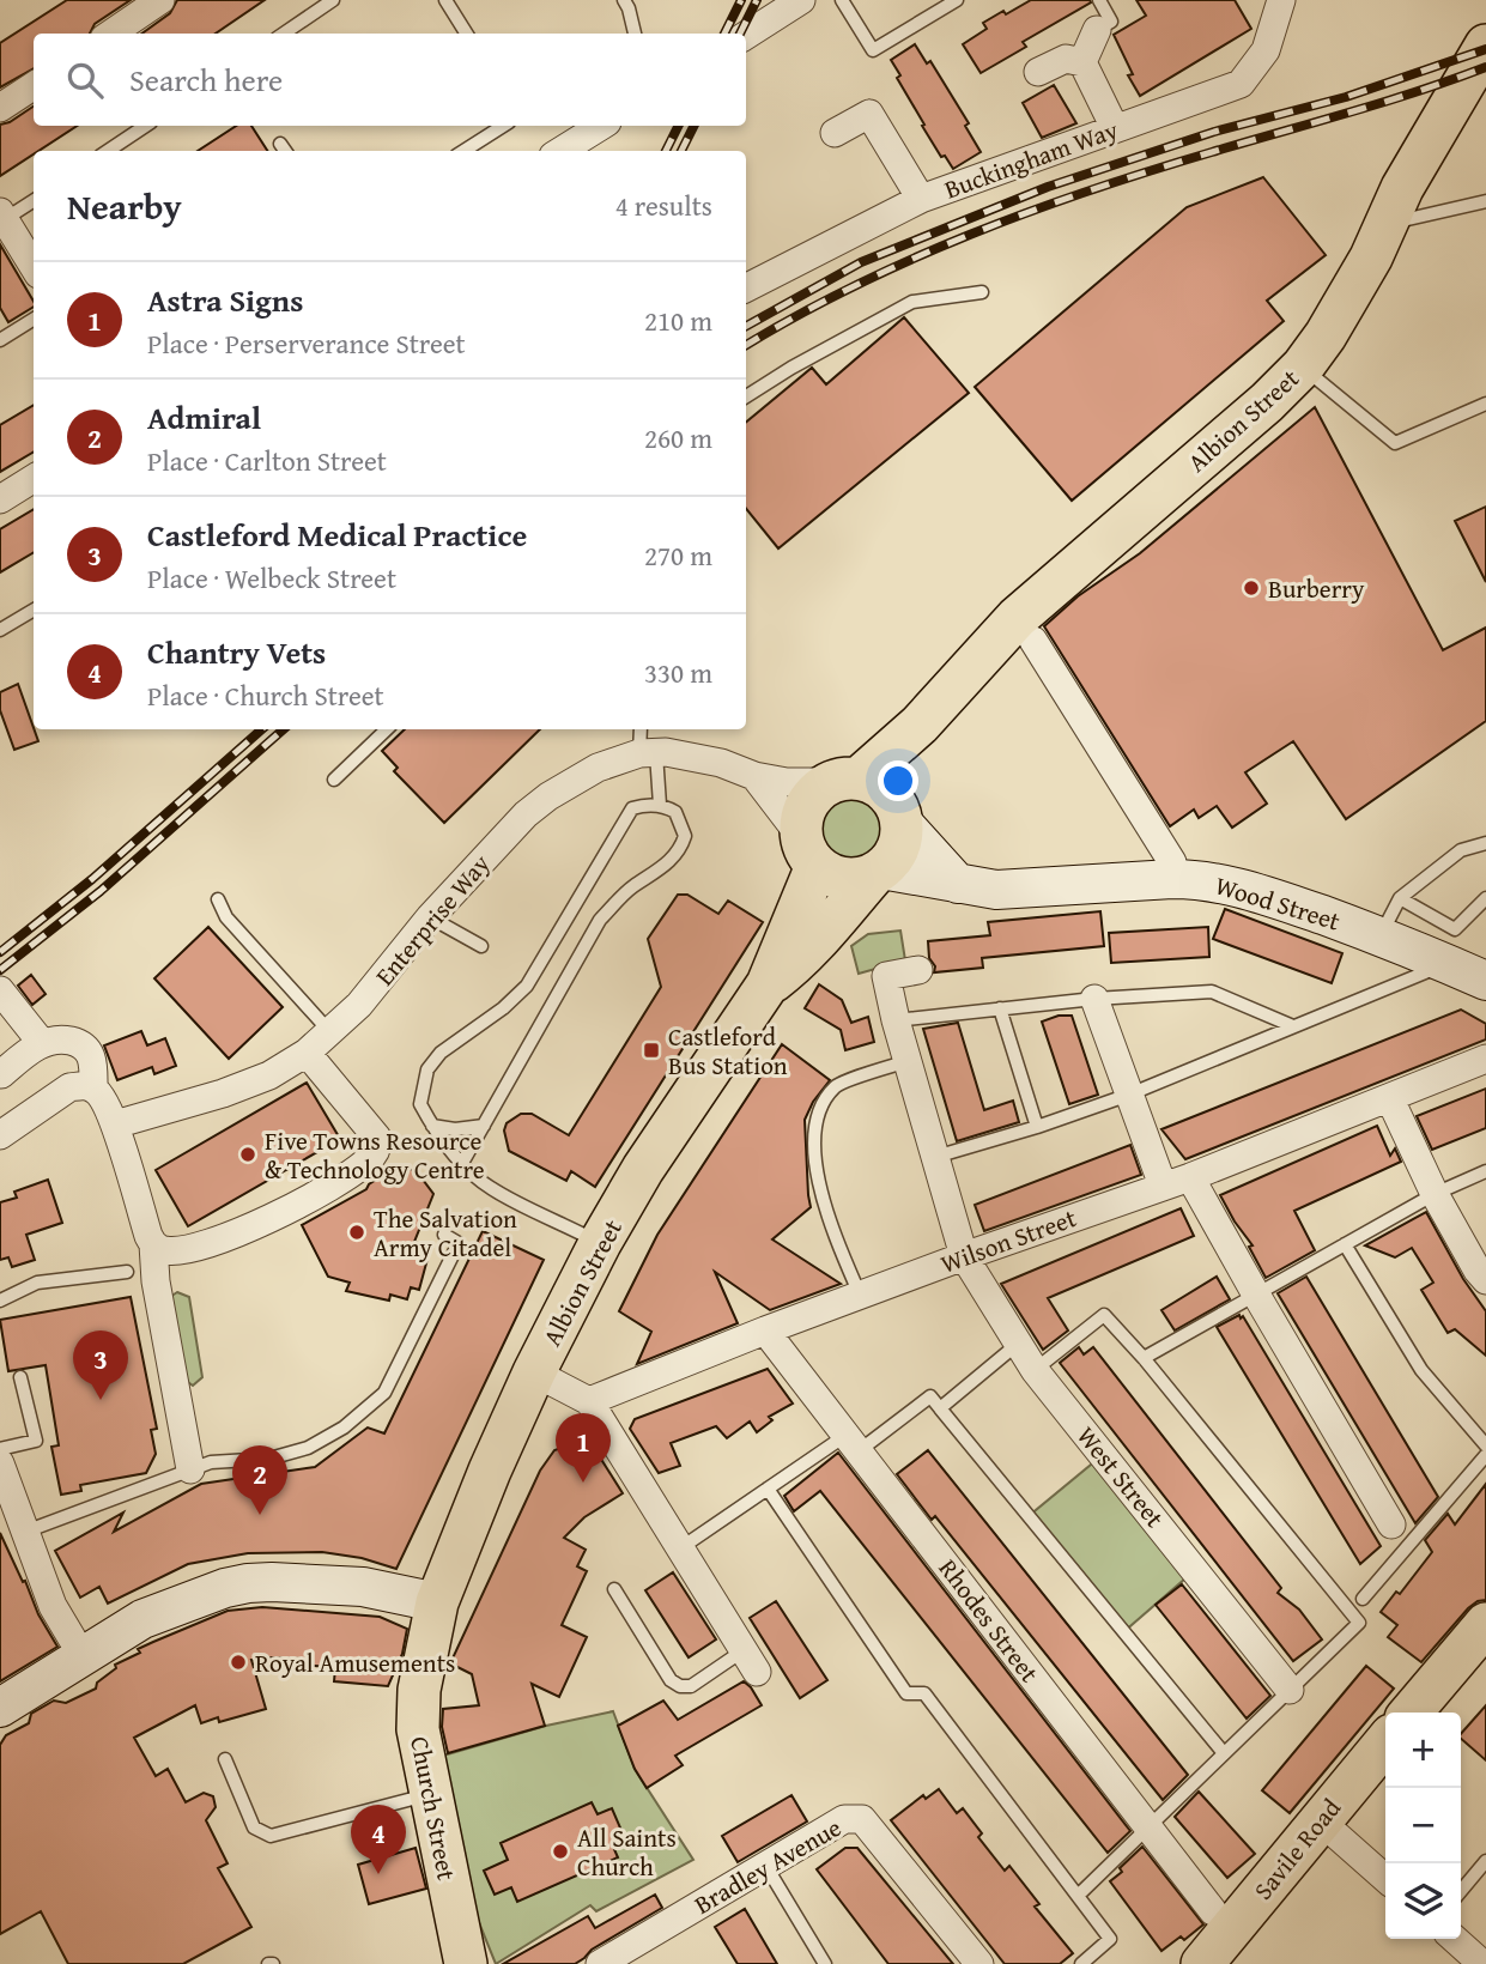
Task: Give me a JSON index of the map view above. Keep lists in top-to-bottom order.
{
  "streets": {
    "main road": ["Albion Street", "Church Street", "Savile Road"],
    "street": [
      "Buckingham Way",
      "Wood Street",
      "Enterprise Way",
      "Wilson Street",
      "West Street",
      "Rhodes Street",
      "Bradley Avenue"
    ]
  },
  "crossings": [
    ["Albion Street", "Wood Street"],
    ["Albion Street", "Enterprise Way"],
    ["Albion Street", "Church Street"],
    ["Wood Street", "Enterprise Way"],
    ["Wilson Street", "West Street"],
    ["Wilson Street", "Rhodes Street"],
    ["Rhodes Street", "Savile Road"]
  ],
  "places": {
    "other": [
      "Burberry",
      "Five Towns Resource & Technology Centre",
      "The Salvation Army Citadel",
      "Royal Amusements",
      "All Saints Church"
    ],
    "transit": ["Castleford Bus Station"]
  },
  "page": {
    "search": "Search here",
    "heading": ["Nearby", "4 results"],
    "list": [
      {
        "mark": "1",
        "name": "Astra Signs",
        "note": "Place · Perserverance Street",
        "value": "210 m"
      },
      {
        "mark": "2",
        "name": "Admiral",
        "note": "Place · Carlton Street",
        "value": "260 m"
      },
      {
        "mark": "3",
        "name": "Castleford Medical Practice",
        "note": "Place · Welbeck Street",
        "value": "270 m"
      },
      {
        "mark": "4",
        "name": "Chantry Vets",
        "note": "Place · Church Street",
        "value": "330 m"
      }
    ],
    "pins": [
      "3",
      "1",
      "2",
      "4"
    ],
    "map_buttons": ["+", "−"]
  }
}
